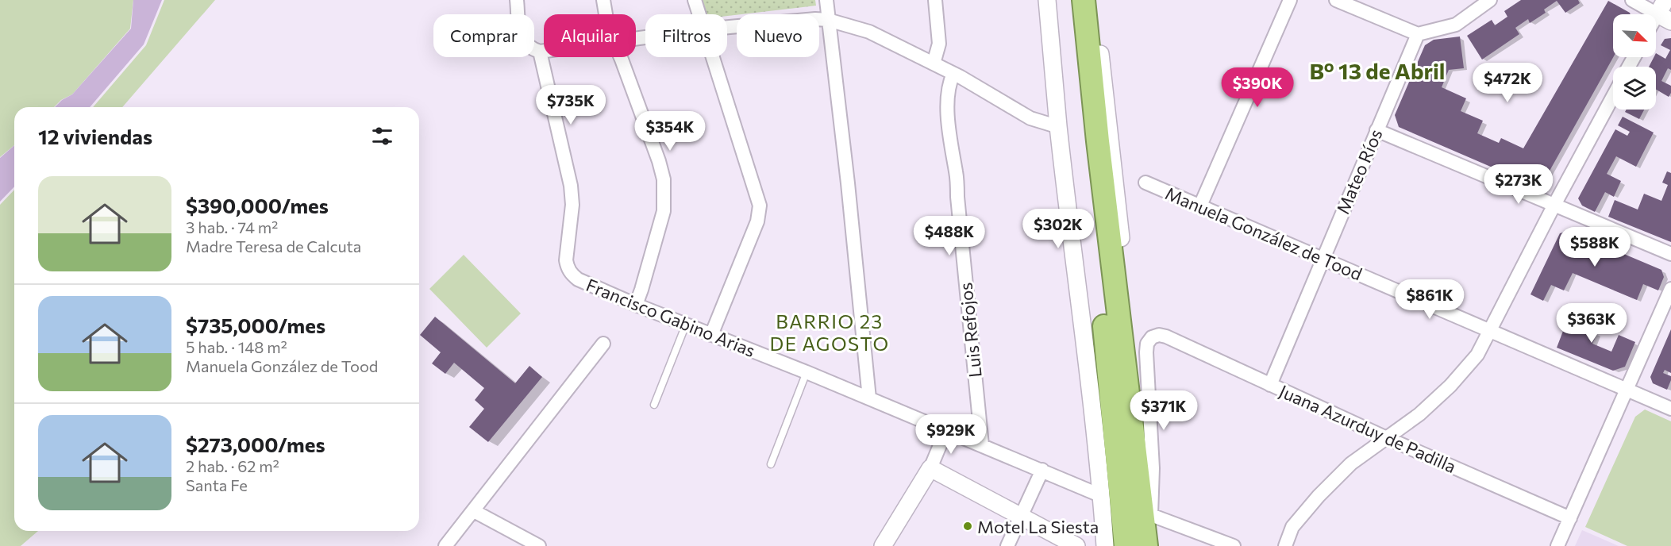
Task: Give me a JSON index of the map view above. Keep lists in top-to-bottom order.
{
  "streets": {
    "street": [
      "Mateo Ríos",
      "Manuela González de Tood",
      "Francisco Gabino Arias",
      "Luis Refojos",
      "Juana Azurduy de Padilla"
    ]
  },
  "crossings": [
    ["Mateo Ríos", "Manuela González de Tood"],
    ["Mateo Ríos", "Juana Azurduy de Padilla"],
    ["Francisco Gabino Arias", "Luis Refojos"]
  ],
  "districts": ["Bº 13 de Abril", "BARRIO 23 DE AGOSTO"],
  "places": ["Motel La Siesta"],
  "north": "bottom right",
  "page": {
    "chip": [
      "Comprar",
      "Alquilar",
      "Filtros",
      "Nuevo"
    ],
    "price": [
      "$472K",
      "$390K",
      "$735K",
      "$354K",
      "$273K",
      "$302K",
      "$488K",
      "$588K",
      "$861K",
      "$363K",
      "$371K",
      "$929K"
    ],
    "heading": "12 viviendas",
    "list": [
      {
        "name": "$390,000/mes",
        "note": "3 hab. · 74 m² · Madre Teresa de Calcuta"
      },
      {
        "name": "$735,000/mes",
        "note": "5 hab. · 148 m² · Manuela González de Tood"
      },
      {
        "name": "$273,000/mes",
        "note": "2 hab. · 62 m² · Santa Fe"
      }
    ]
  }
}
